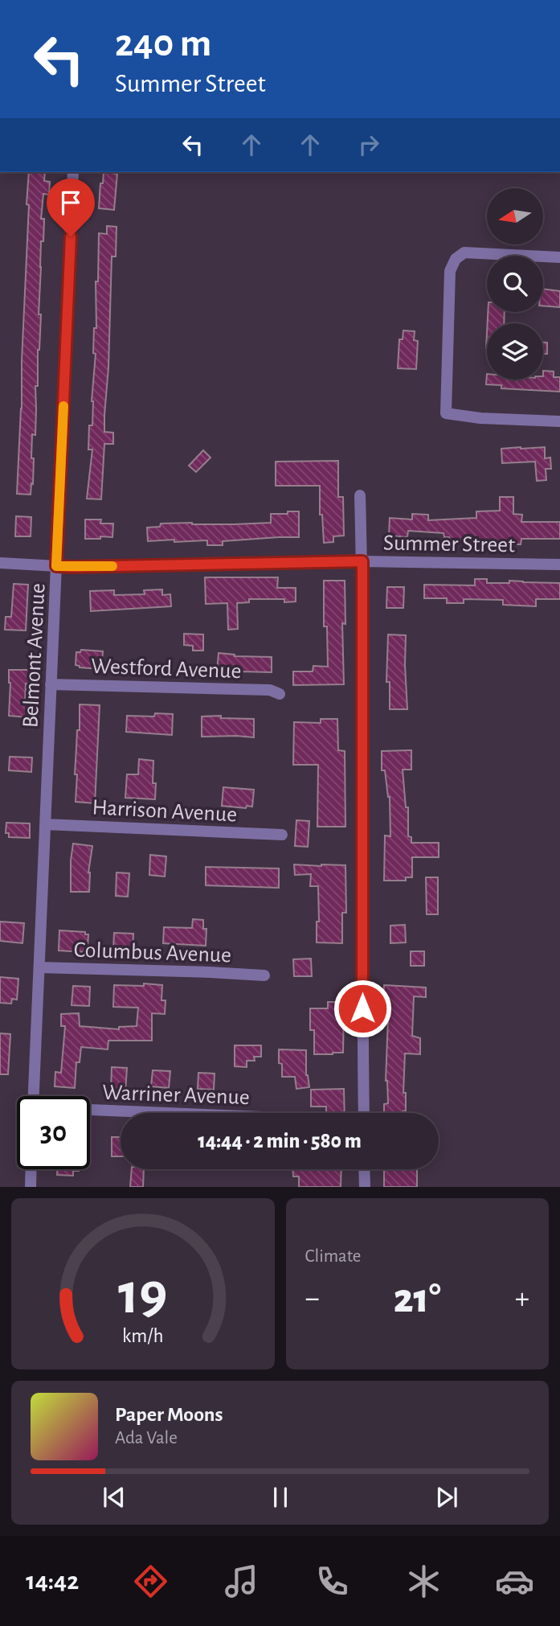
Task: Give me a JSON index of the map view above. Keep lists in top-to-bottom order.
{
  "streets": {
    "street": [
      "Summer Street",
      "Belmont Avenue",
      "Westford Avenue",
      "Harrison Avenue",
      "Columbus Avenue",
      "Warriner Avenue"
    ]
  },
  "crossings": [
    ["Summer Street", "Belmont Avenue"],
    ["Belmont Avenue", "Westford Avenue"],
    ["Belmont Avenue", "Harrison Avenue"],
    ["Belmont Avenue", "Columbus Avenue"]
  ],
  "north": "left",
  "page": {
    "turn": ["240 m", "Summer Street"],
    "limit": "30",
    "trip": "14:44 · 2 min · 580 m",
    "tile": "Climate",
    "heat": ["−", "21°", "+"],
    "song": ["Paper Moons", "Ada Vale"],
    "tabs": "14:42",
    "gauge": ["19", "km/h"]
  }
}
